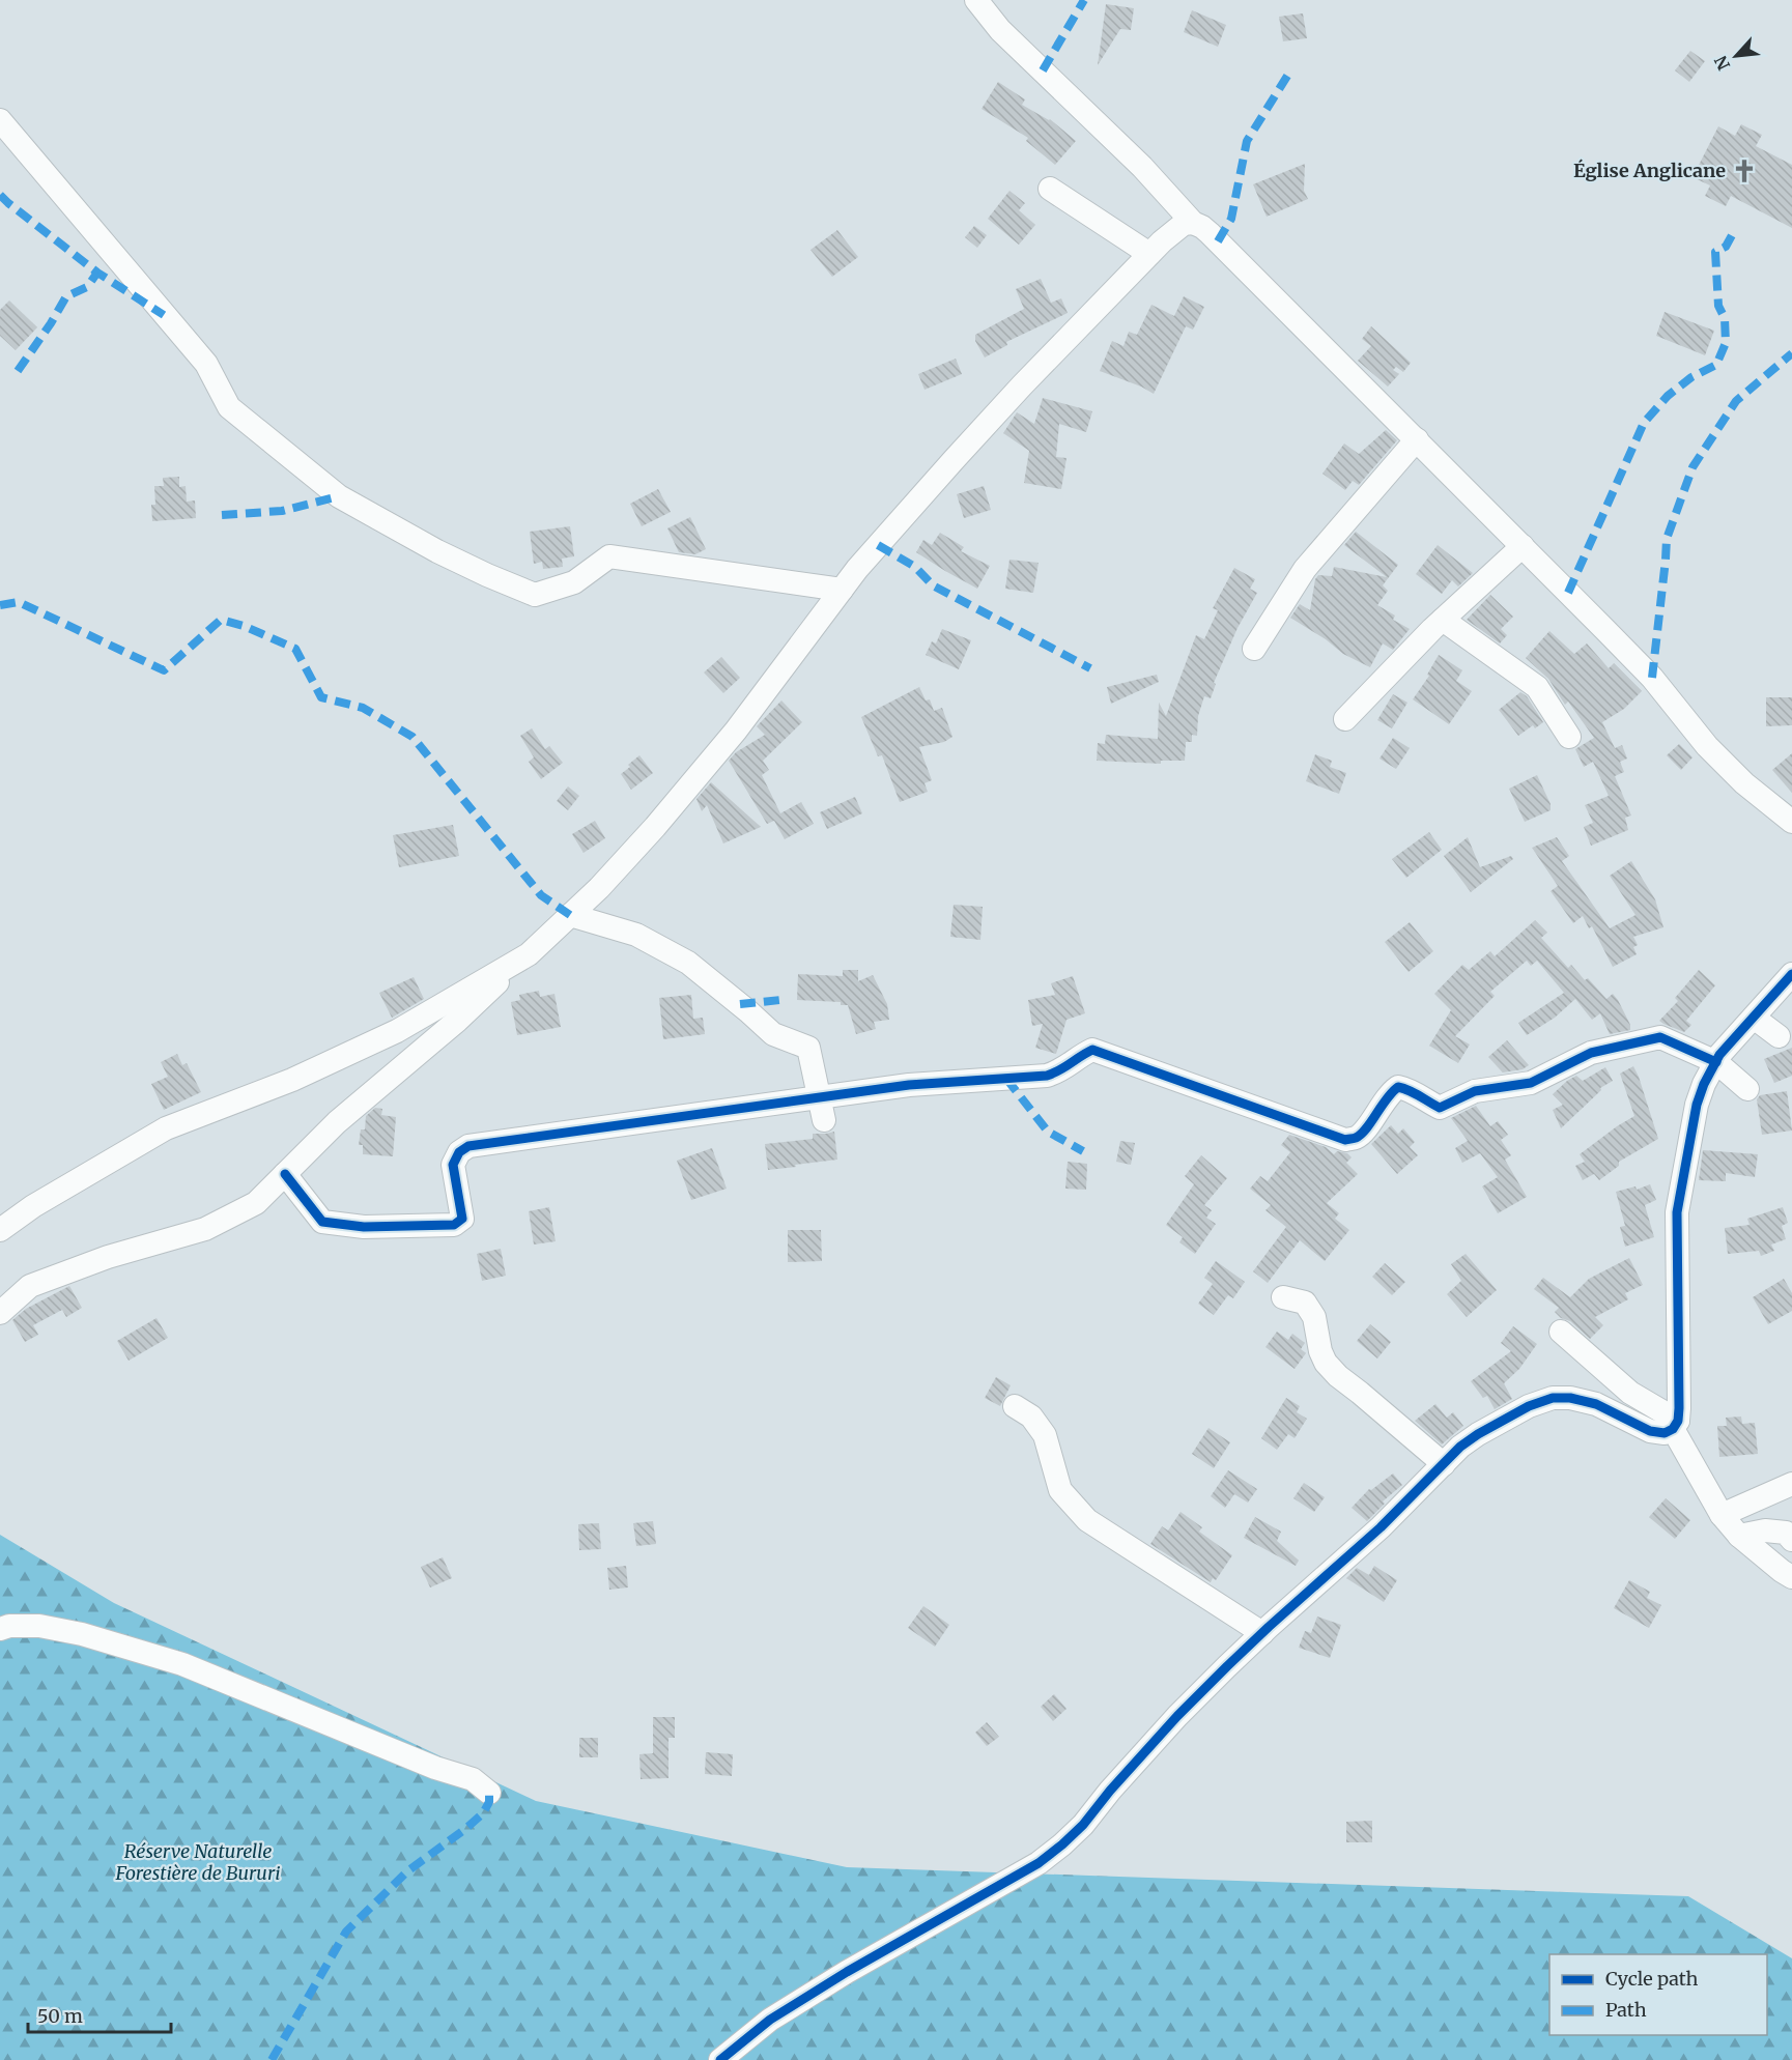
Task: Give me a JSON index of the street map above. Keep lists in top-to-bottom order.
{
  "parks": ["Réserve Naturelle Forestière de Bururi"],
  "places": {
    "church": ["Église Anglicane"]
  },
  "legend": ["Cycle path", "Path"],
  "scale_bar": "50 m",
  "north": "bottom left"
}
